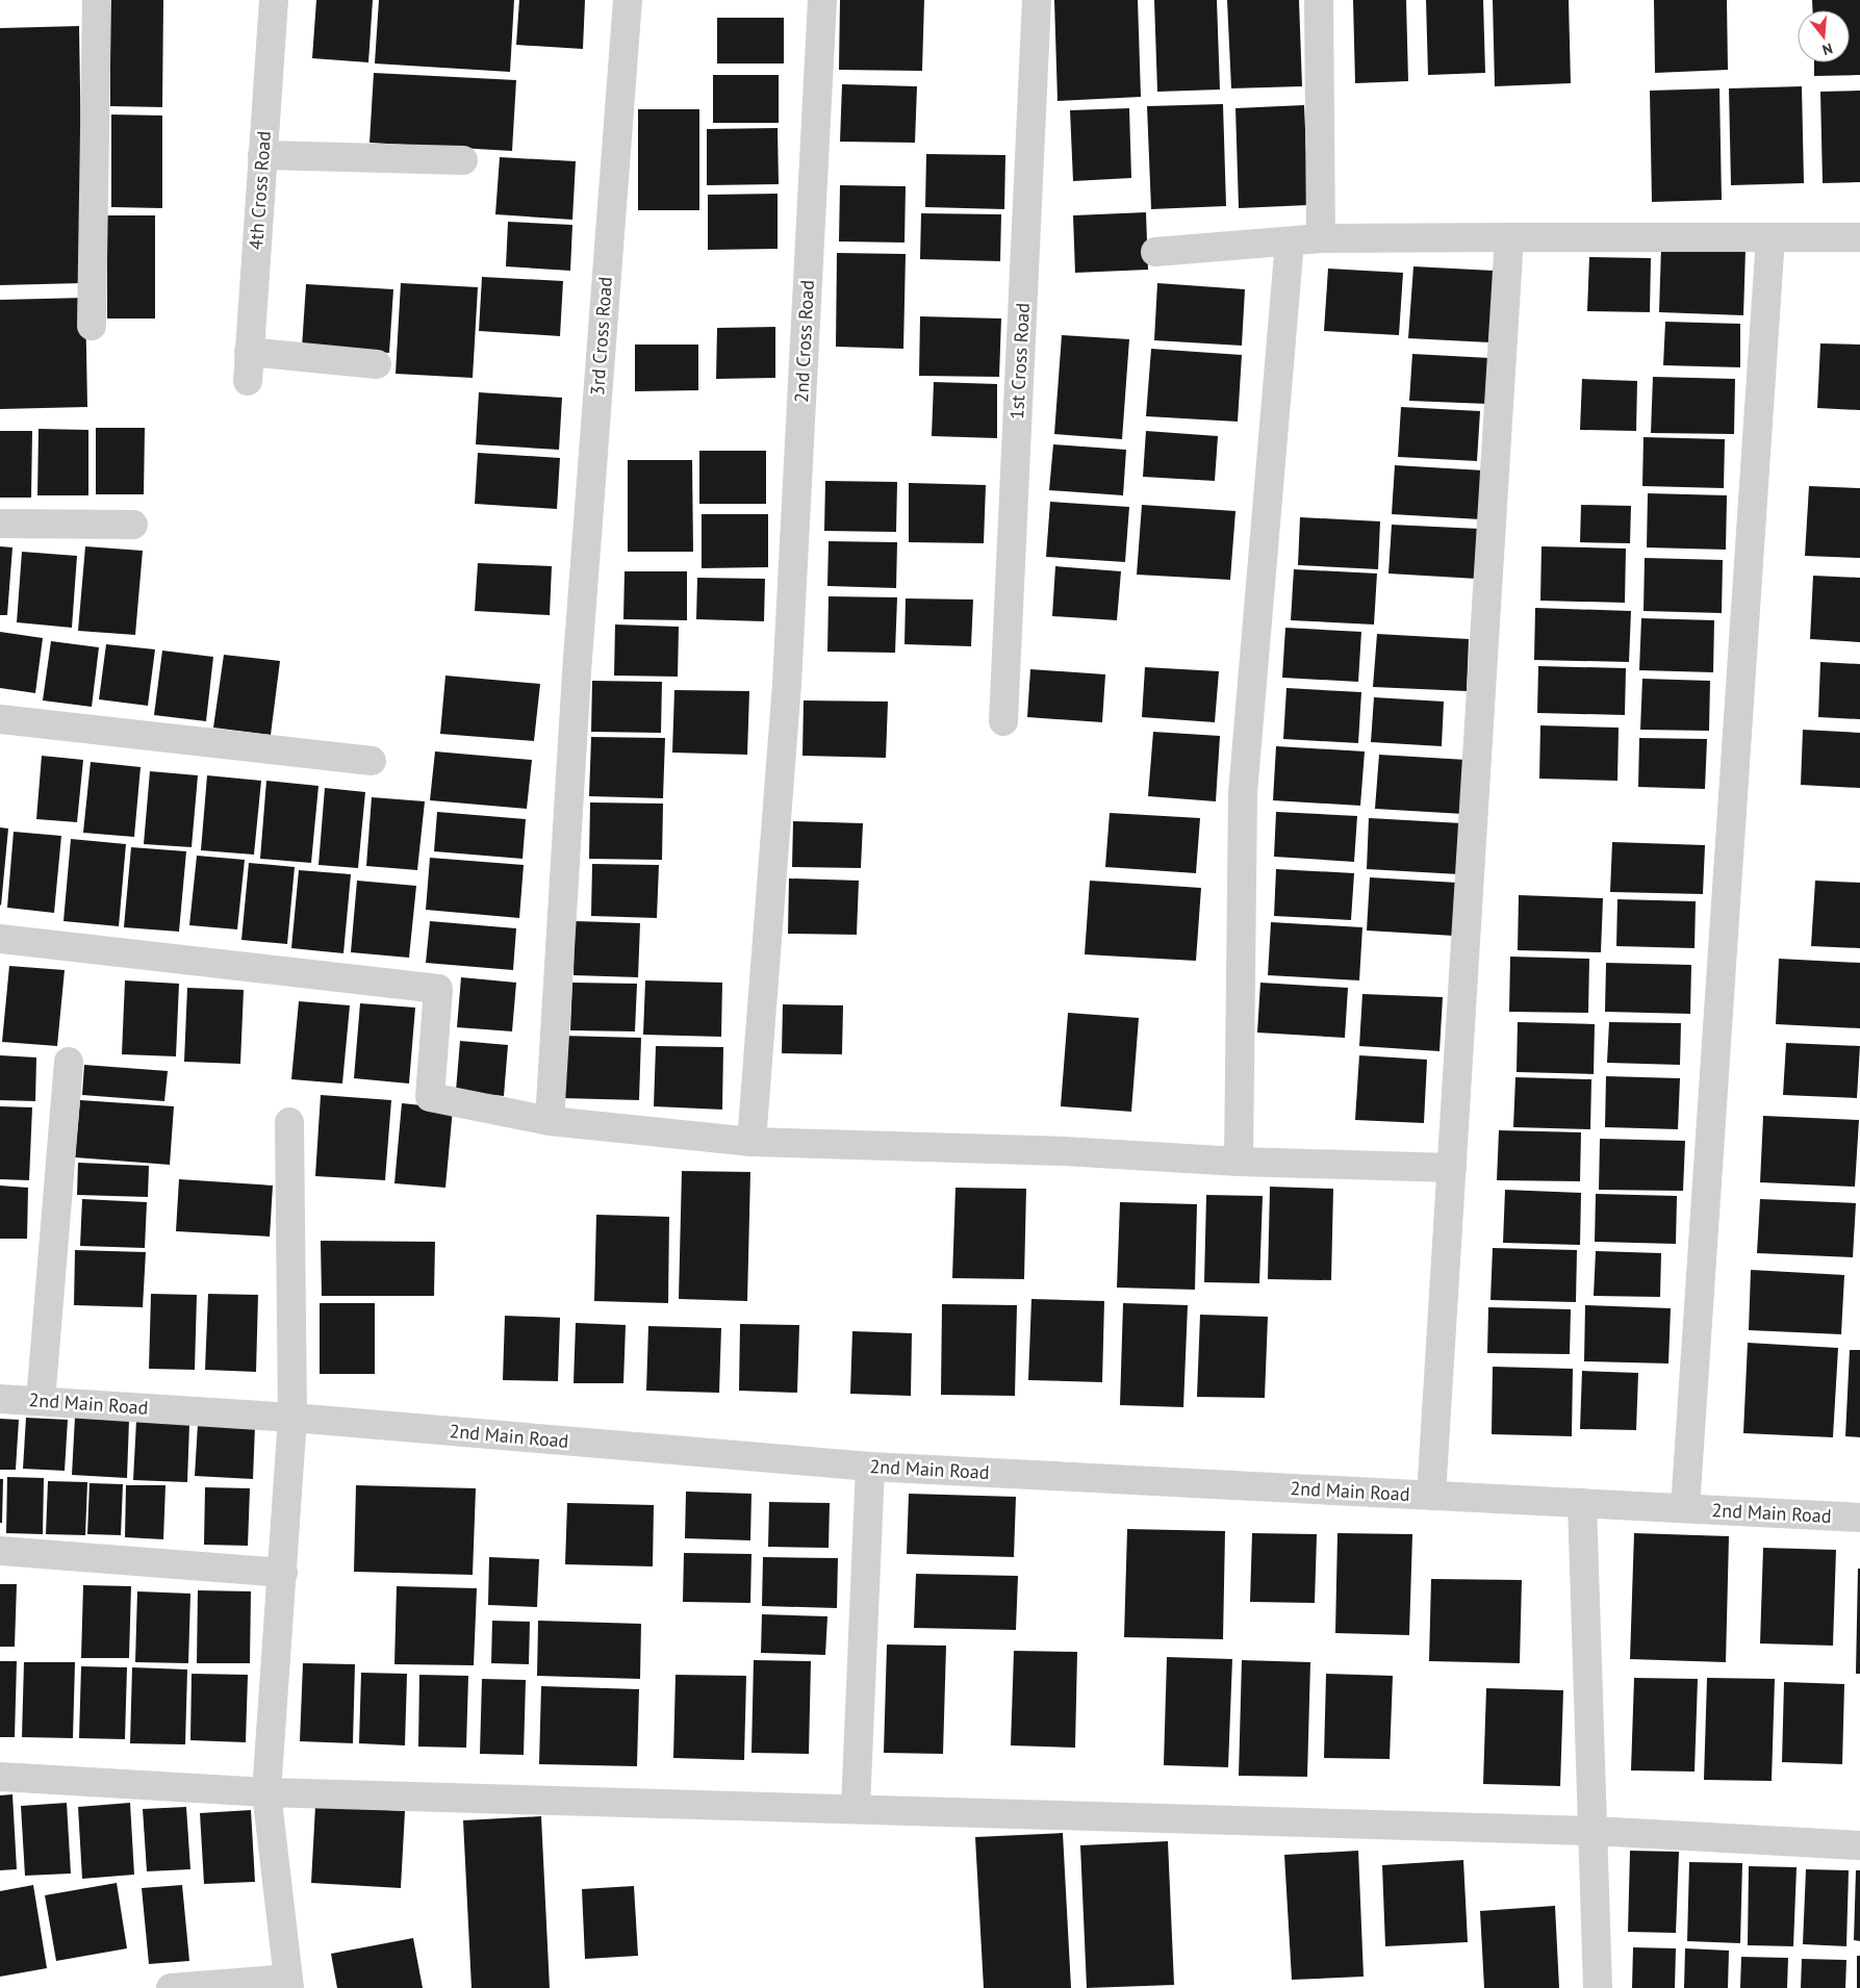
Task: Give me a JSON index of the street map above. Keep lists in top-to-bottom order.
{
  "streets": {
    "street": [
      "4th Cross Road",
      "3rd Cross Road",
      "2nd Cross Road",
      "1st Cross Road",
      "2nd Main Road"
    ]
  },
  "north": "bottom"
}
